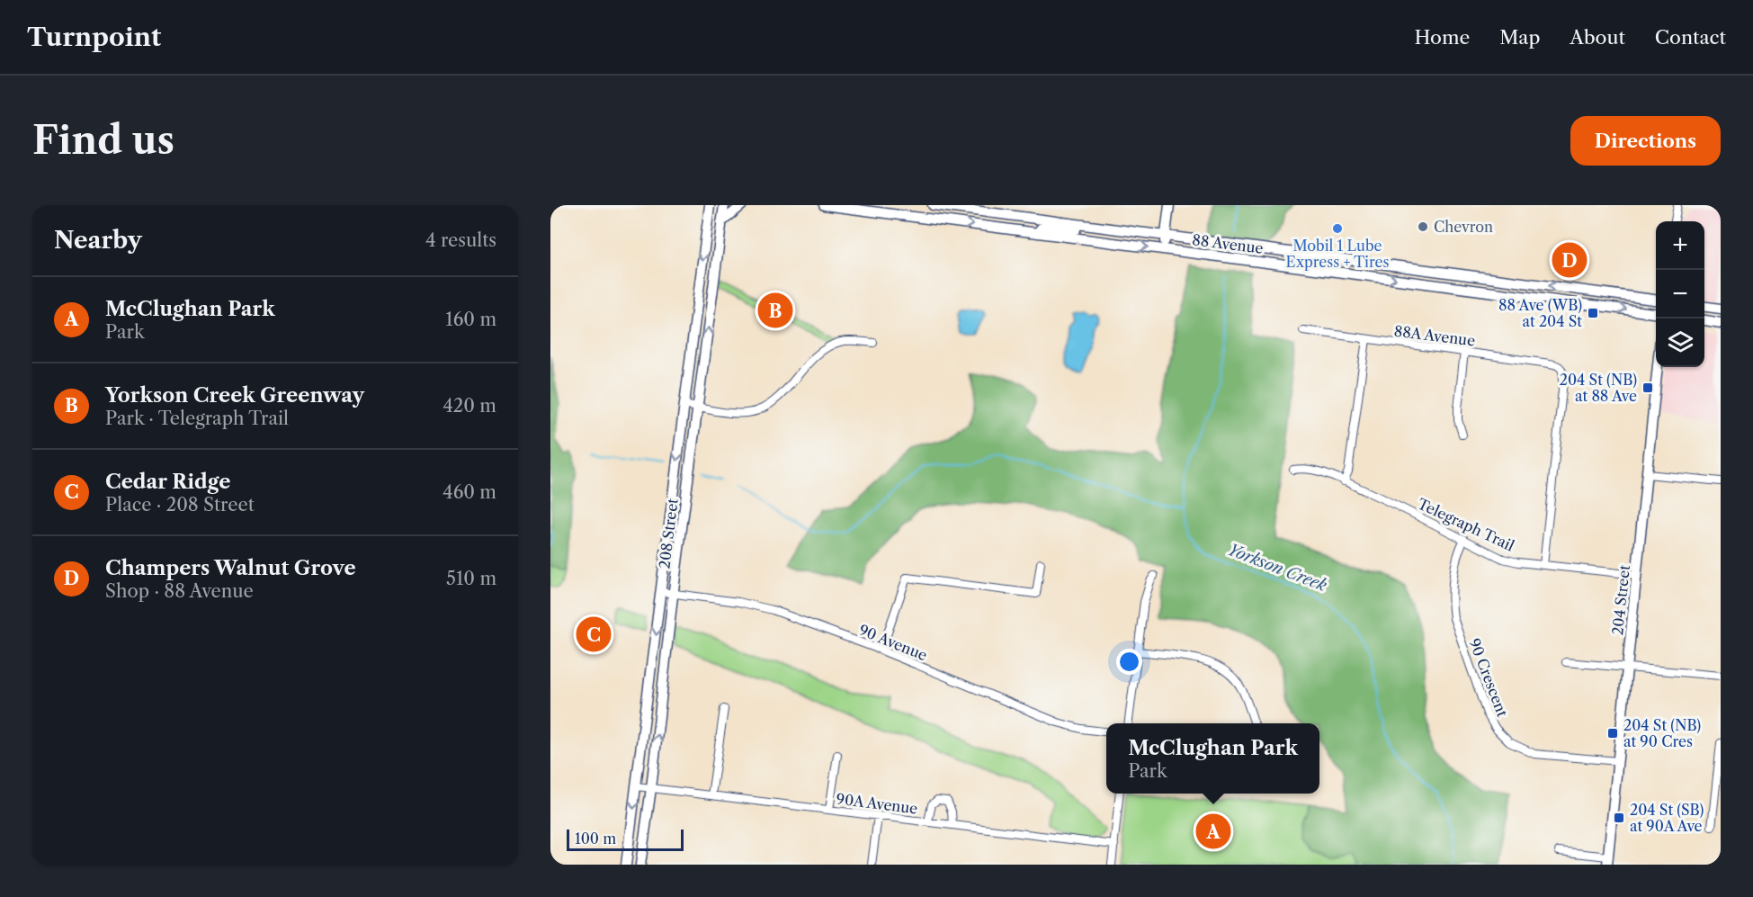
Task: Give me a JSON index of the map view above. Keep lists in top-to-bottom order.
{
  "streets": {
    "main road": ["88 Avenue", "208 Street", "204 Street"],
    "street": [
      "88A Avenue",
      "Telegraph Trail",
      "90 Avenue",
      "90 Crescent",
      "90A Avenue"
    ]
  },
  "crossings": [
    ["88A Avenue", "Telegraph Trail"],
    ["Telegraph Trail", "204 Street"],
    ["Telegraph Trail", "90 Crescent"],
    ["208 Street", "90 Avenue"],
    ["208 Street", "90A Avenue"],
    ["204 Street", "90 Crescent"]
  ],
  "water": ["Yorkson Creek"],
  "places": {
    "other": ["Chevron", "Mobil 1 Lube Express + Tires"],
    "transit": [
      "88 Ave (WB) at 204 St",
      "204 St (NB) at 88 Ave",
      "204 St (NB) at 90 Cres",
      "204 St (SB) at 90A Ave"
    ]
  },
  "scale_bar": "100 m",
  "page": {
    "header": "Turnpoint",
    "nav": [
      "Home",
      "Map",
      "About",
      "Contact"
    ],
    "buttons": "Directions",
    "title": "Find us",
    "heading": ["Nearby", "4 results"],
    "map_buttons": ["+", "−"],
    "pins": [
      "D",
      "B",
      "C",
      "A"
    ],
    "list": [
      {
        "mark": "A",
        "name": "McClughan Park",
        "note": "Park",
        "value": "160 m"
      },
      {
        "mark": "B",
        "name": "Yorkson Creek Greenway",
        "note": "Park · Telegraph Trail",
        "value": "420 m"
      },
      {
        "mark": "C",
        "name": "Cedar Ridge",
        "note": "Place · 208 Street",
        "value": "460 m"
      },
      {
        "mark": "D",
        "name": "Champers Walnut Grove",
        "note": "Shop · 88 Avenue",
        "value": "510 m"
      }
    ],
    "popup": ["McClughan Park", "Park"],
    "scale": "100 m"
  }
}
